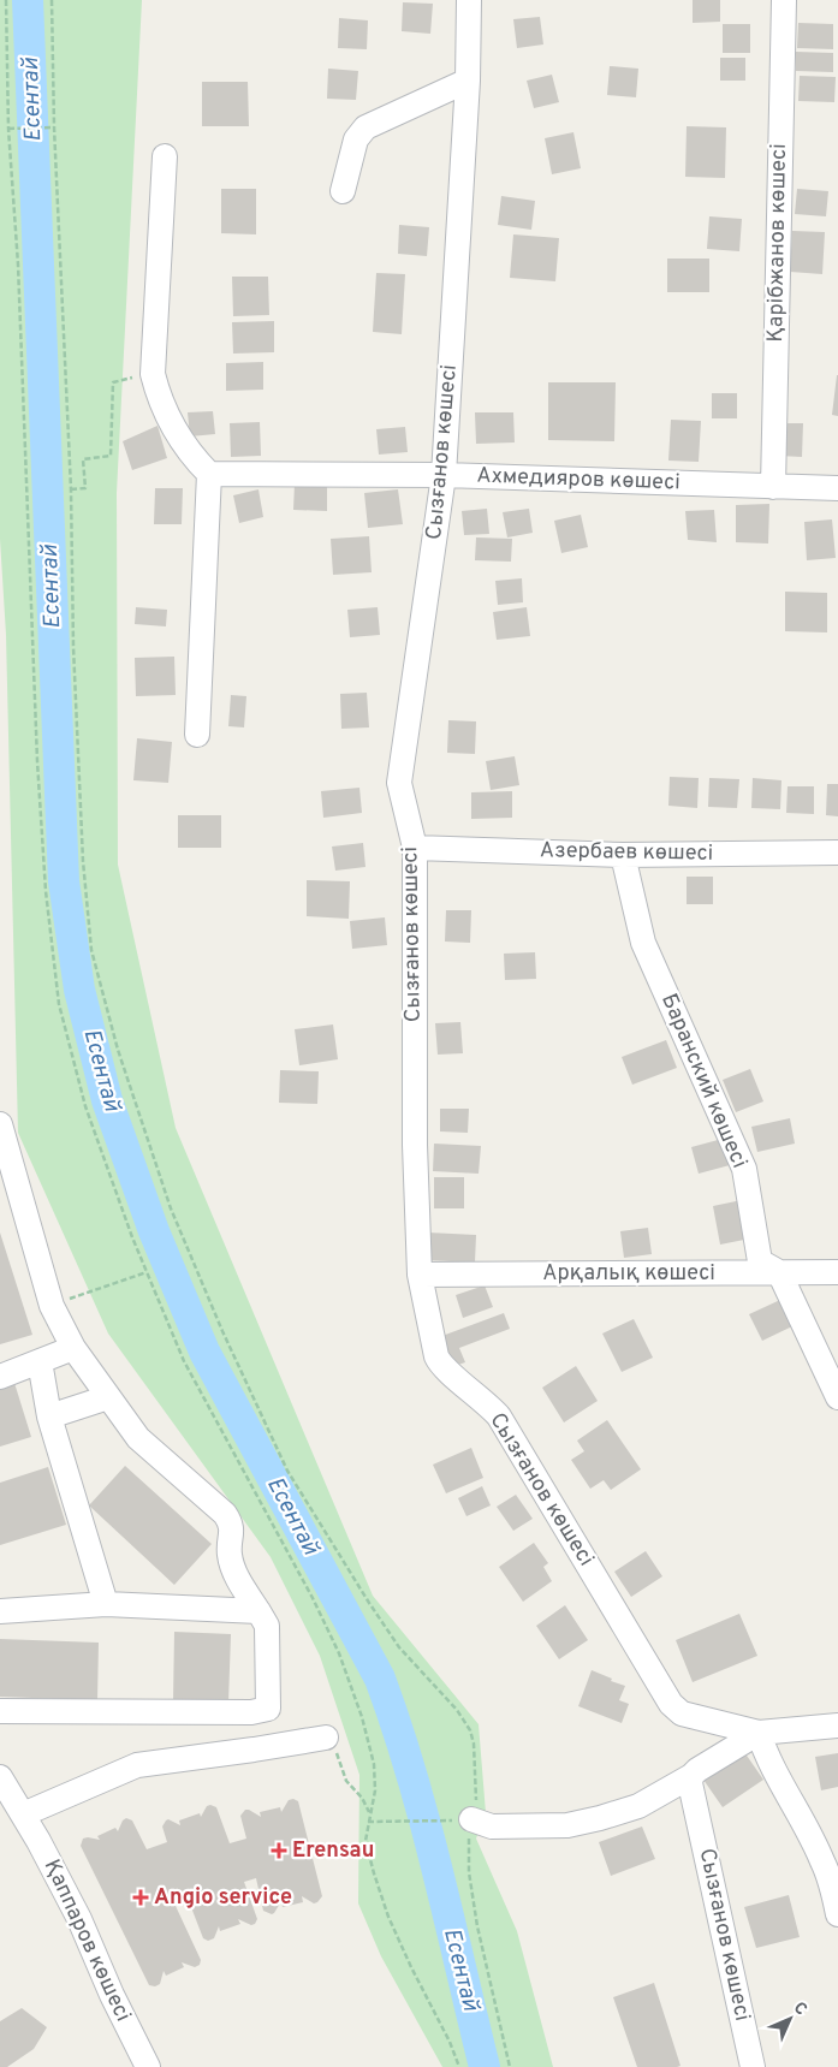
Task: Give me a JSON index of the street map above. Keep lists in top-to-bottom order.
{
  "streets": {
    "street": [
      "Қарібжанов көшесі",
      "Сызғанов көшесі",
      "Ахмедияров көшесі",
      "Азербаев көшесі",
      "Баранский көшесі",
      "Арқалық көшесі",
      "Қаппаров көшесі"
    ]
  },
  "crossings": [
    ["Қарібжанов көшесі", "Ахмедияров көшесі"],
    ["Сызғанов көшесі", "Ахмедияров көшесі"],
    ["Сызғанов көшесі", "Азербаев көшесі"],
    ["Сызғанов көшесі", "Арқалық көшесі"],
    ["Азербаев көшесі", "Баранский көшесі"],
    ["Баранский көшесі", "Арқалық көшесі"]
  ],
  "water": ["Есентай"],
  "places": {
    "health": ["Erensau", "Angio service"]
  },
  "north": "top right"
}
